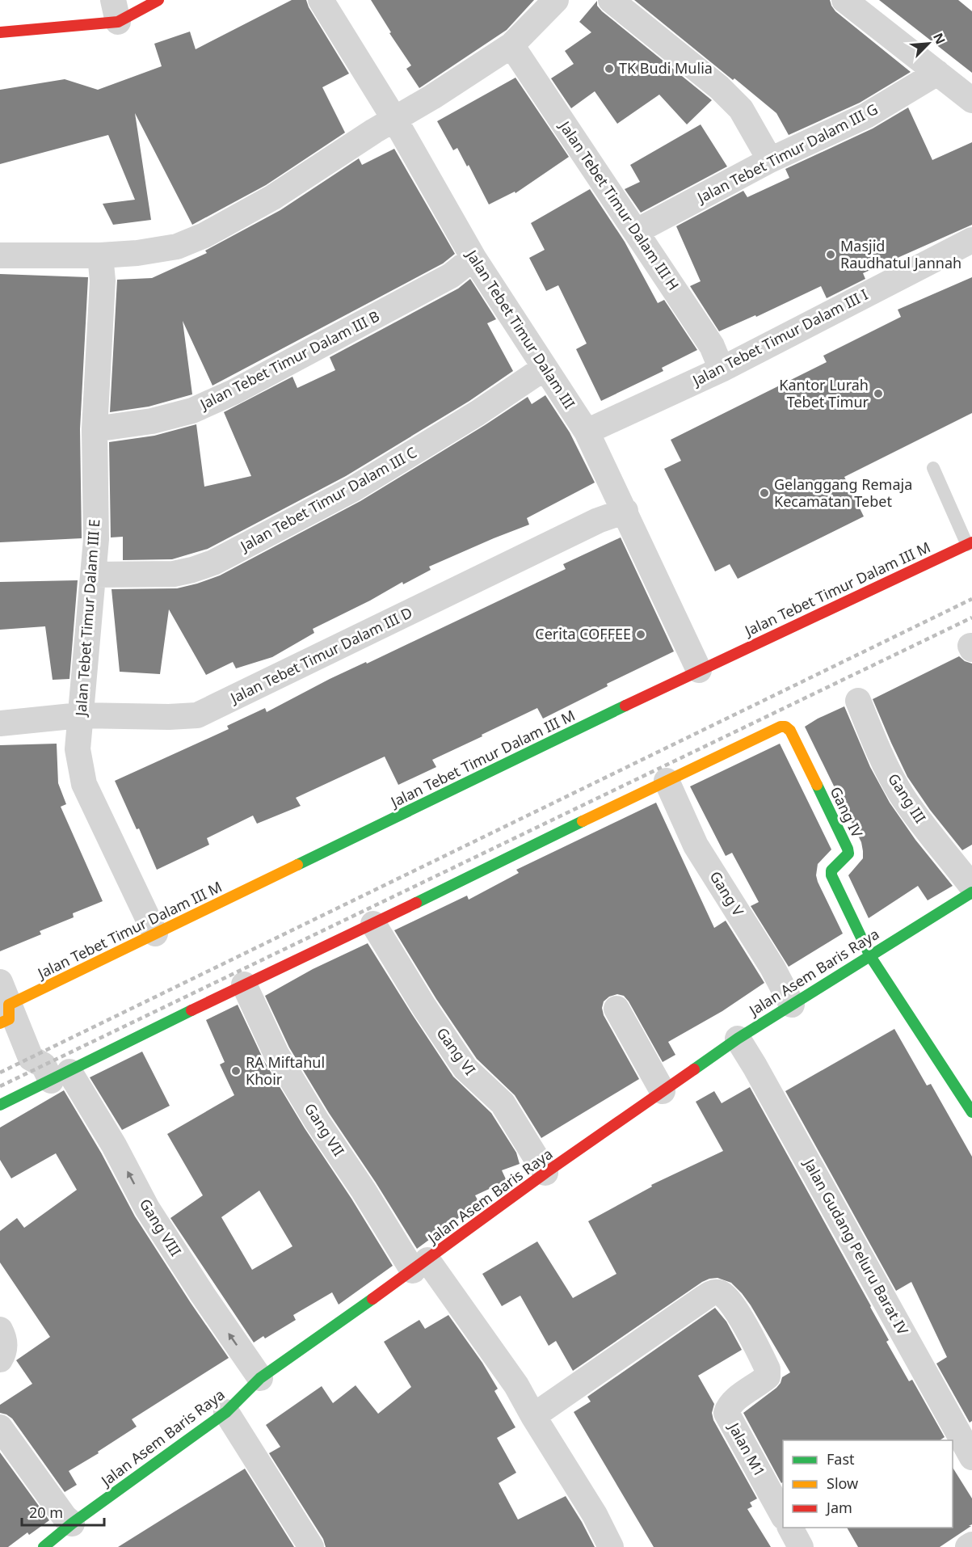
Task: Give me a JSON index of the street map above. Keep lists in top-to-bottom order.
{
  "streets": {
    "street": [
      "Jalan Tebet Timur Dalam III G",
      "Jalan Tebet Timur Dalam III H",
      "Jalan Tebet Timur Dalam III",
      "Jalan Tebet Timur Dalam III I",
      "Jalan Tebet Timur Dalam III B",
      "Jalan Tebet Timur Dalam III C",
      "Jalan Tebet Timur Dalam III M",
      "Jalan Tebet Timur Dalam III E",
      "Jalan Tebet Timur Dalam III D",
      "Gang III",
      "Gang IV",
      "Gang V",
      "Jalan Asem Baris Raya",
      "Gang VI",
      "Gang VII",
      "Gang VIII",
      "Jalan Gudang Peluru Barat IV",
      "Jalan M1"
    ]
  },
  "crossings": [
    ["Jalan Tebet Timur Dalam III G", "Jalan Tebet Timur Dalam III H"],
    ["Jalan Tebet Timur Dalam III H", "Jalan Tebet Timur Dalam III I"],
    ["Jalan Tebet Timur Dalam III", "Jalan Tebet Timur Dalam III I"],
    ["Jalan Tebet Timur Dalam III", "Jalan Tebet Timur Dalam III B"],
    ["Jalan Tebet Timur Dalam III", "Jalan Tebet Timur Dalam III C"],
    ["Jalan Tebet Timur Dalam III", "Jalan Tebet Timur Dalam III M"],
    ["Jalan Tebet Timur Dalam III", "Jalan Tebet Timur Dalam III D"],
    ["Jalan Tebet Timur Dalam III B", "Jalan Tebet Timur Dalam III E"],
    ["Jalan Tebet Timur Dalam III C", "Jalan Tebet Timur Dalam III E"],
    ["Jalan Tebet Timur Dalam III M", "Jalan Tebet Timur Dalam III E"],
    ["Jalan Tebet Timur Dalam III M", "Gang VIII"],
    ["Jalan Tebet Timur Dalam III E", "Jalan Tebet Timur Dalam III D"],
    ["Gang IV", "Gang V"],
    ["Gang IV", "Jalan Asem Baris Raya"],
    ["Gang V", "Jalan Asem Baris Raya"],
    ["Jalan Asem Baris Raya", "Gang VI"],
    ["Jalan Asem Baris Raya", "Gang VII"],
    ["Jalan Asem Baris Raya", "Gang VIII"],
    ["Jalan Asem Baris Raya", "Jalan Gudang Peluru Barat IV"],
    ["Gang VII", "Jalan M1"]
  ],
  "one_way": ["Gang VIII"],
  "places": [
    "TK Budi Mulia",
    "Masjid Raudhatul Jannah",
    "Kantor Lurah Tebet Timur",
    "Gelanggang Remaja Kecamatan Tebet",
    "Cerita COFFEE",
    "RA Miftahul Khoir"
  ],
  "legend": ["Fast", "Slow", "Jam"],
  "scale_bar": "20 m",
  "north": "top right"
}
